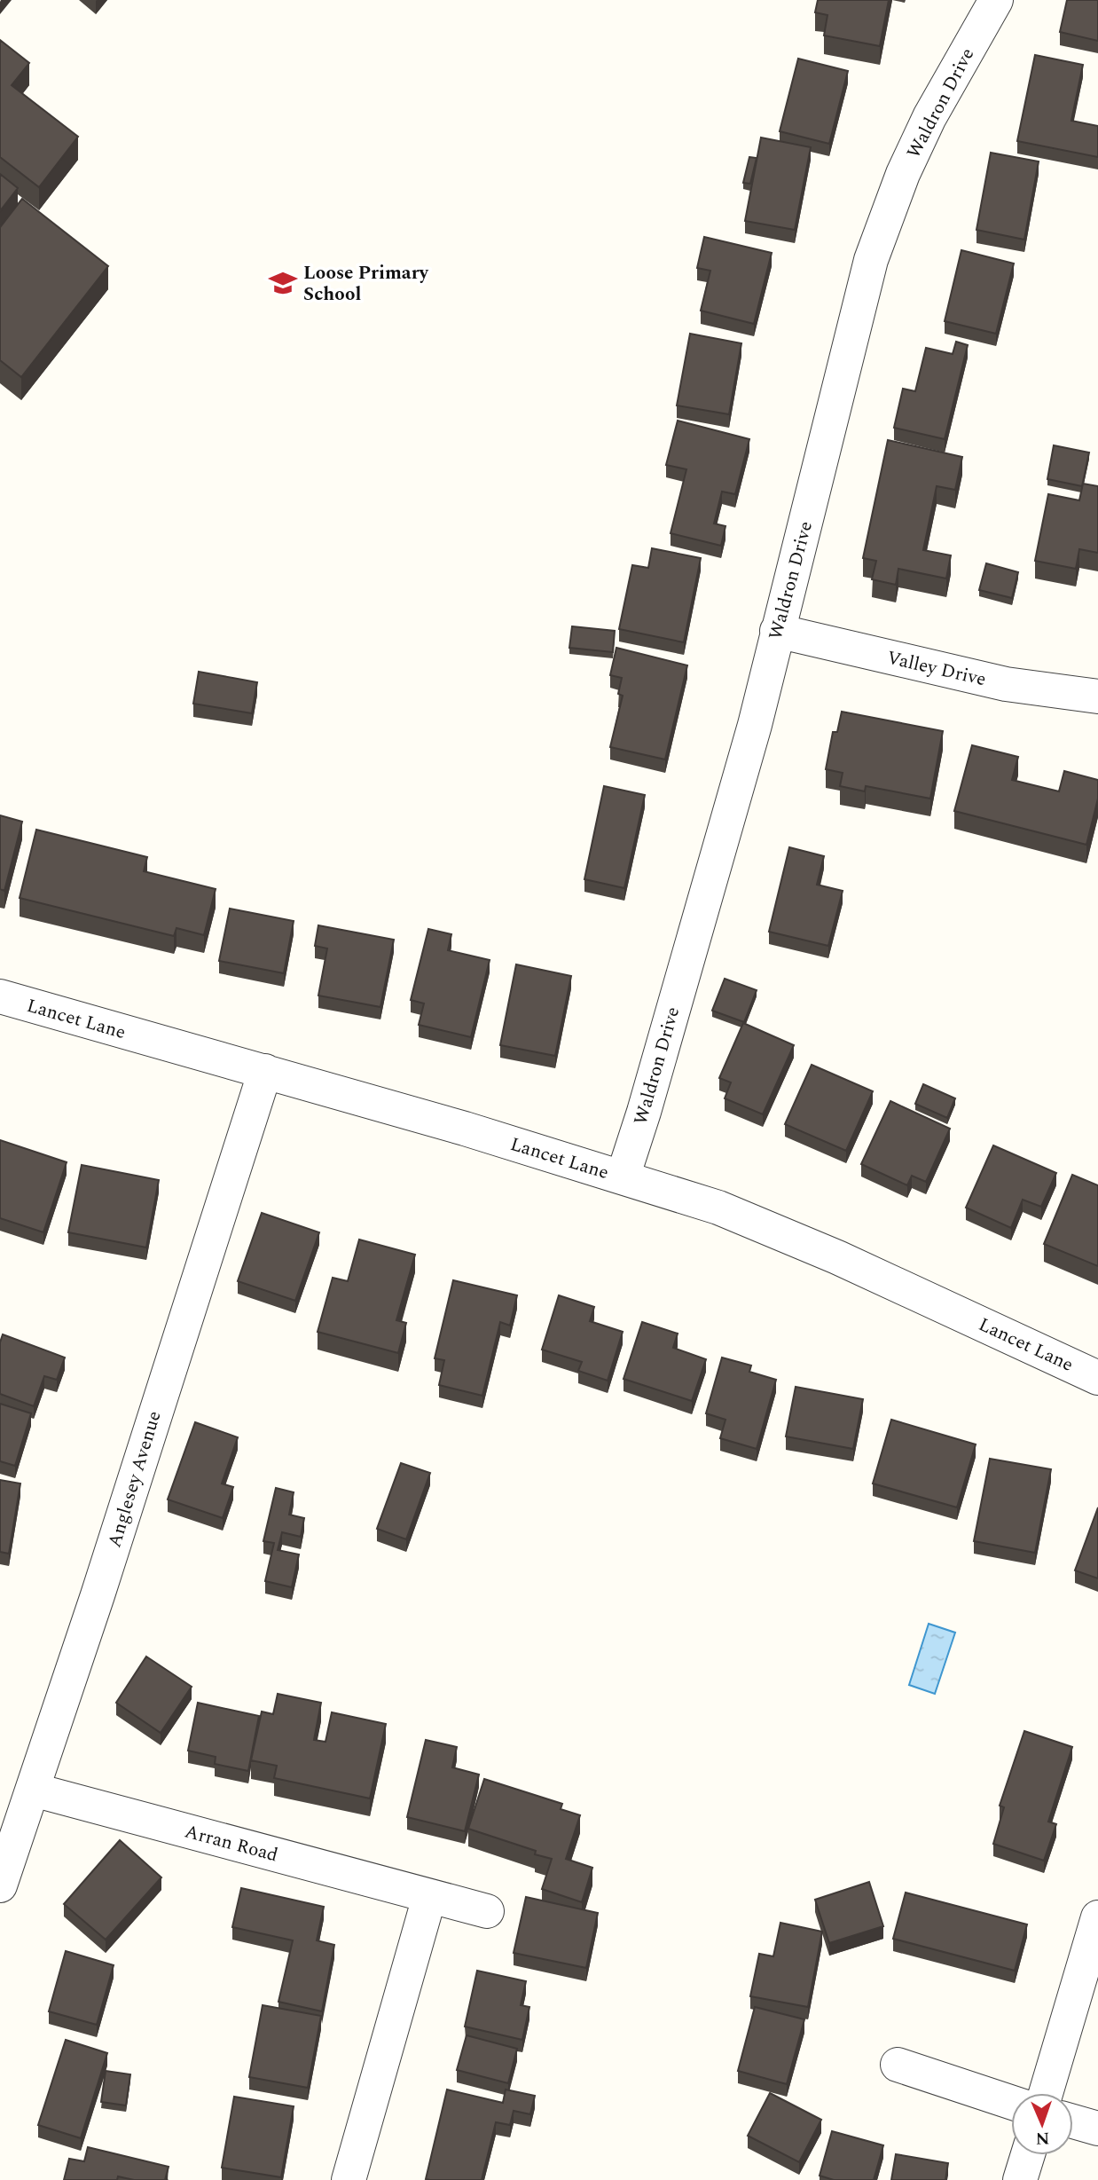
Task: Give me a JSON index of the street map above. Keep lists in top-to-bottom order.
{
  "streets": {
    "street": [
      "Waldron Drive",
      "Valley Drive",
      "Lancet Lane",
      "Anglesey Avenue",
      "Arran Road"
    ]
  },
  "crossings": [
    ["Waldron Drive", "Valley Drive"],
    ["Waldron Drive", "Lancet Lane"],
    ["Lancet Lane", "Anglesey Avenue"],
    ["Anglesey Avenue", "Arran Road"]
  ],
  "places": {
    "school or university": ["Loose Primary School"]
  },
  "north": "bottom"
}
